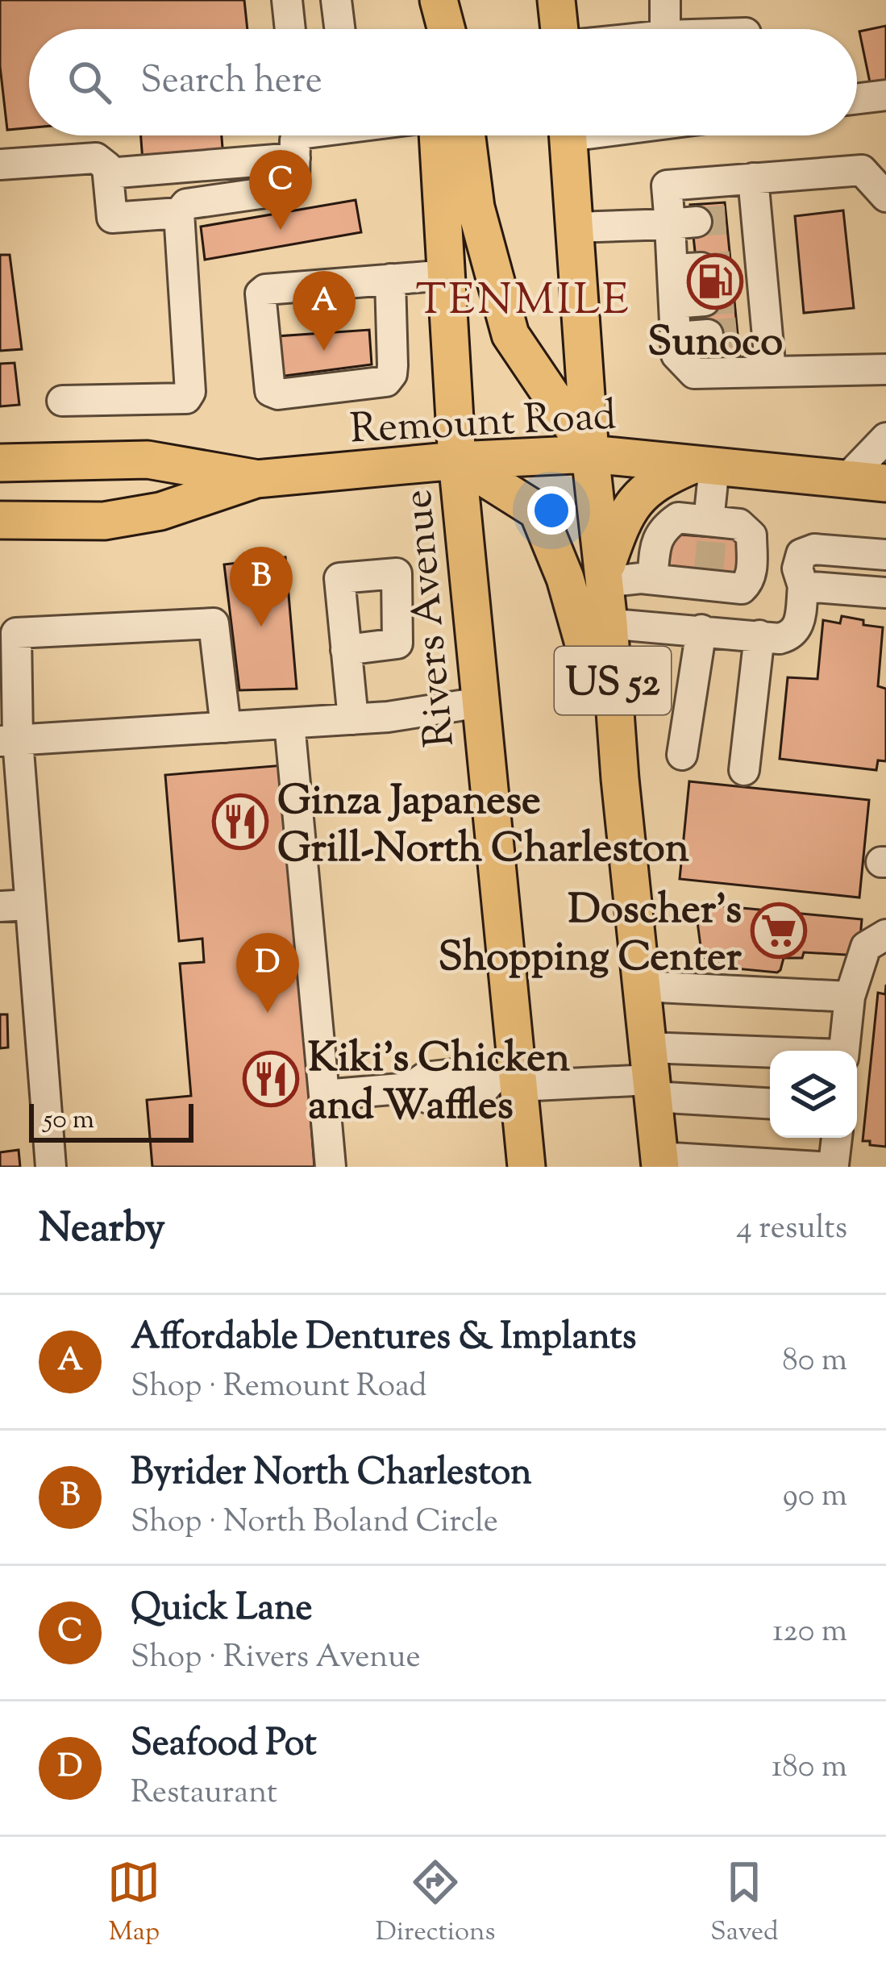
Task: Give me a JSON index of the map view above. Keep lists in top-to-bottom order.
{
  "streets": {
    "main road": ["Remount Road", "Rivers Avenue", "US 52"]
  },
  "crossings": [
    ["Remount Road", "Rivers Avenue"],
    ["Remount Road", "US 52"]
  ],
  "districts": ["TENMILE"],
  "places": {
    "fuel station": ["Sunoco"],
    "restaurant": ["Ginza Japanese Grill-North Charleston", "Kiki's Chicken and Waffles"],
    "supermarket": ["Doscher's Shopping Center"]
  },
  "scale_bar": "50 m",
  "page": {
    "search": "Search here",
    "pins": [
      "C",
      "A",
      "B",
      "D"
    ],
    "scale": "50 m",
    "heading": ["Nearby", "4 results"],
    "list": [
      {
        "mark": "A",
        "name": "Affordable Dentures & Implants",
        "note": "Shop · Remount Road",
        "value": "80 m"
      },
      {
        "mark": "B",
        "name": "Byrider North Charleston",
        "note": "Shop · North Boland Circle",
        "value": "90 m"
      },
      {
        "mark": "C",
        "name": "Quick Lane",
        "note": "Shop · Rivers Avenue",
        "value": "120 m"
      },
      {
        "mark": "D",
        "name": "Seafood Pot",
        "note": "Restaurant",
        "value": "180 m"
      }
    ],
    "nav": ["Map", "Directions", "Saved"]
  }
}
